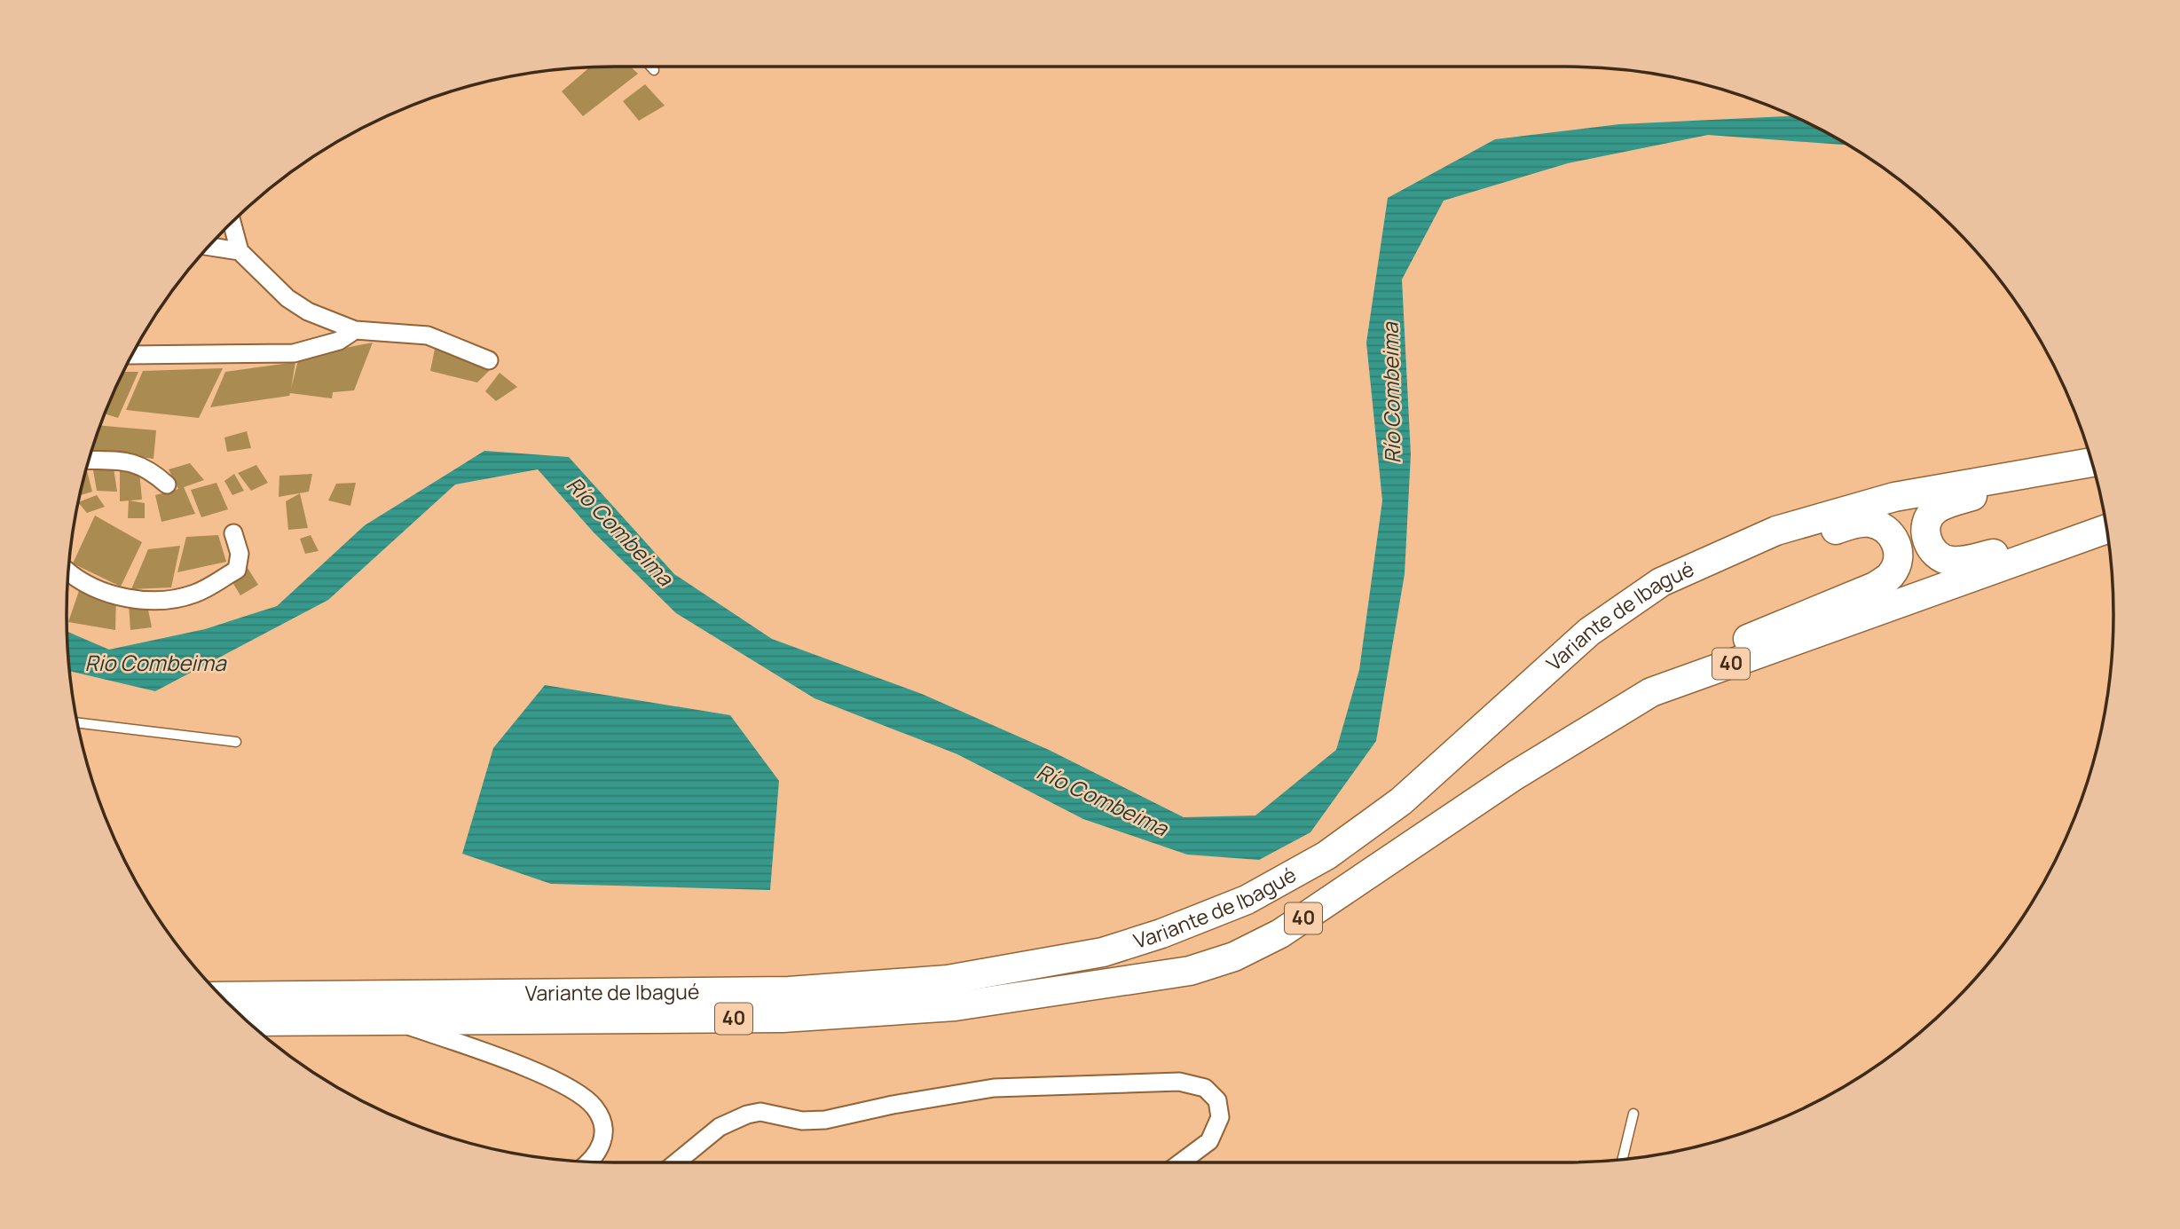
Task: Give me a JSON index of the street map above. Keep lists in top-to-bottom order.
{
  "streets": {
    "highway": ["Variante de Ibagué", "40"]
  },
  "water": ["Río Combeima", "Rio Combeima"]
}
